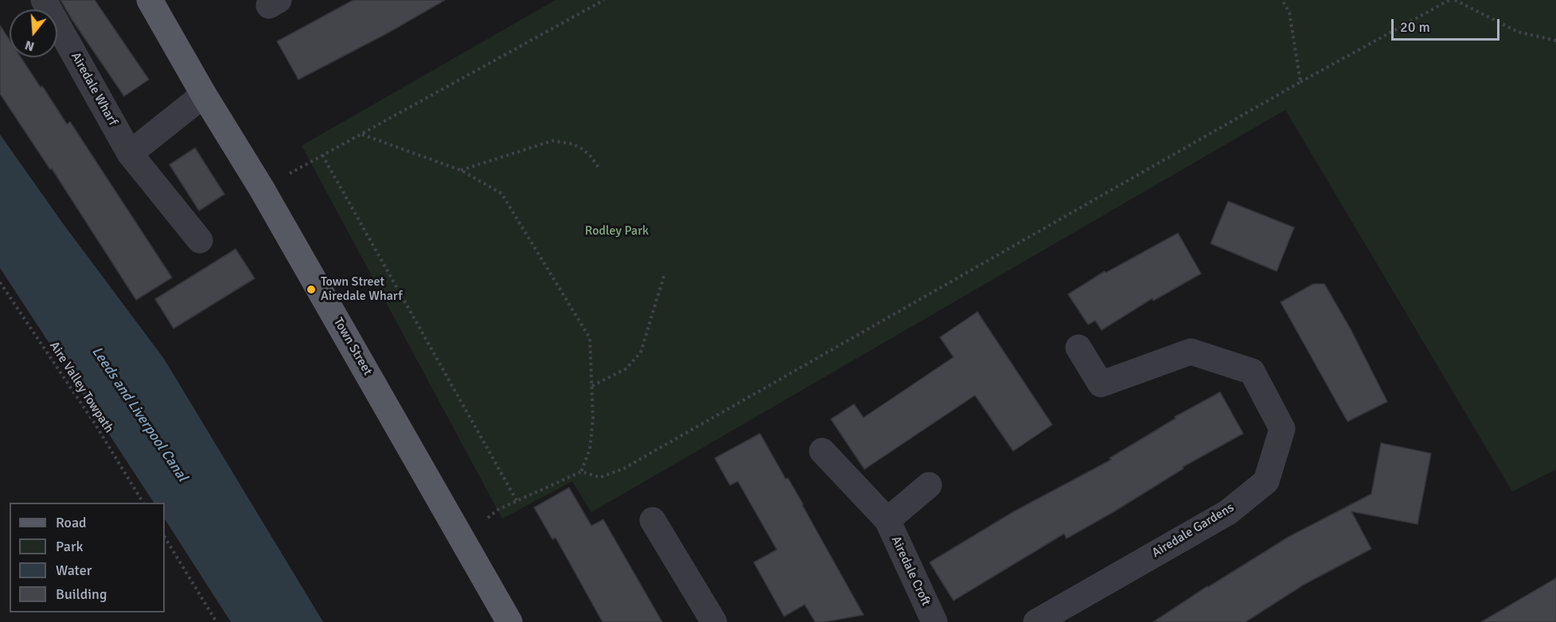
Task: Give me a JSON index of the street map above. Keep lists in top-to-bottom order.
{
  "streets": {
    "main road": ["Town Street"],
    "street": ["Airedale Wharf", "Airedale Gardens", "Airedale Croft"],
    "path": ["Aire Valley Towpath"]
  },
  "water": ["Leeds and Liverpool Canal"],
  "parks": ["Rodley Park"],
  "places": ["Town Street Airedale Wharf"],
  "legend": [
    "Road",
    "Park",
    "Water",
    "Building"
  ],
  "scale_bar": "20 m",
  "north": "bottom"
}
